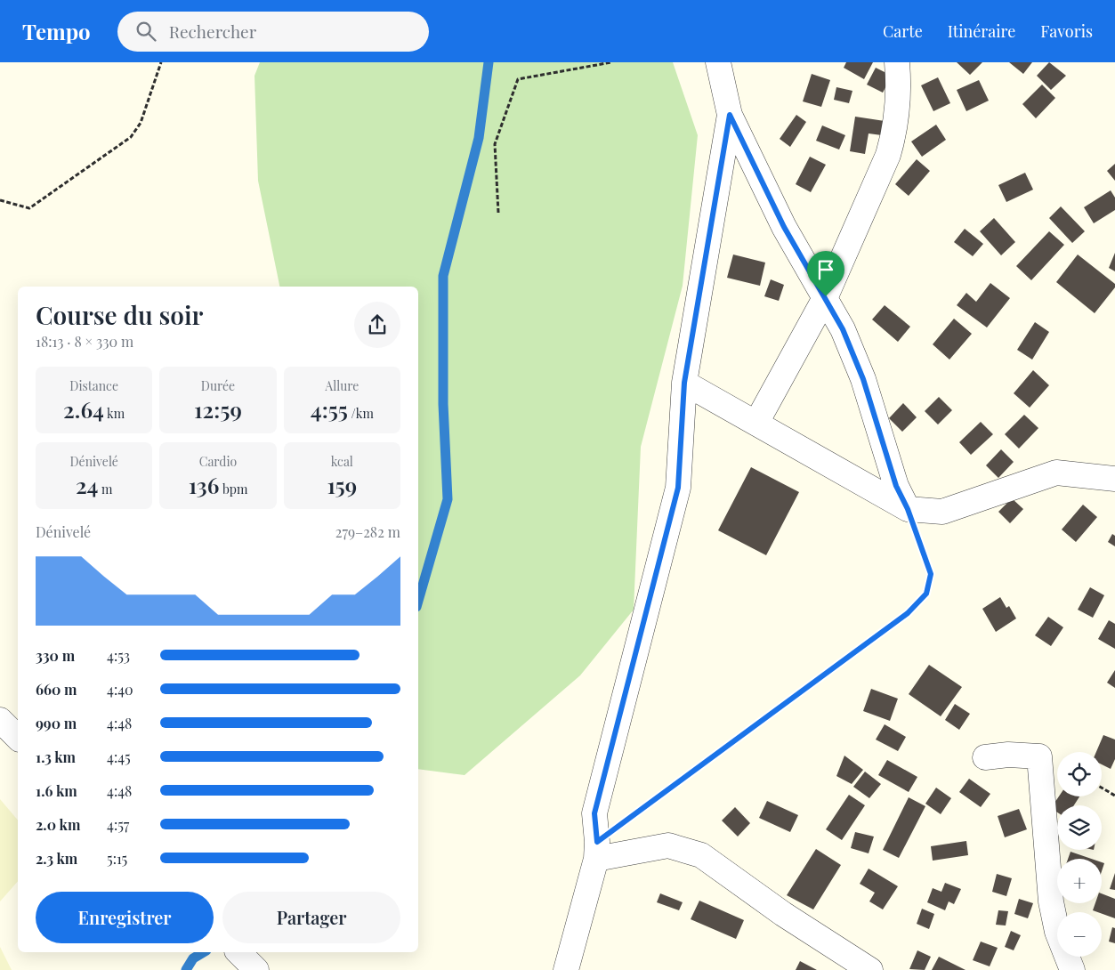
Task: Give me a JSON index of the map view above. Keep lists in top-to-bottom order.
{
  "page": {
    "header": "Tempo",
    "search": "Rechercher",
    "nav": ["Carte", "Itinéraire", "Favoris"],
    "heading": ["Course du soir", "18:13 · 8 × 330 m"],
    "stats": [
      ["Distance", "2.64 km"],
      ["Durée", "12:59"],
      ["Allure", "4:55 /km"],
      ["Dénivelé", "24 m"],
      ["Cardio", "136 bpm"],
      ["kcal", "159"]
    ],
    "chart": ["Dénivelé", "279–282 m"],
    "list": [
      {
        "name": "330 m",
        "note": "4:53"
      },
      {
        "name": "660 m",
        "note": "4:40"
      },
      {
        "name": "990 m",
        "note": "4:48"
      },
      {
        "name": "1.3 km",
        "note": "4:45"
      },
      {
        "name": "1.6 km",
        "note": "4:48"
      },
      {
        "name": "2.0 km",
        "note": "4:57"
      },
      {
        "name": "2.3 km",
        "note": "5:15"
      }
    ],
    "map_buttons": ["+", "−"],
    "buttons": ["Enregistrer", "Partager"]
  }
}
